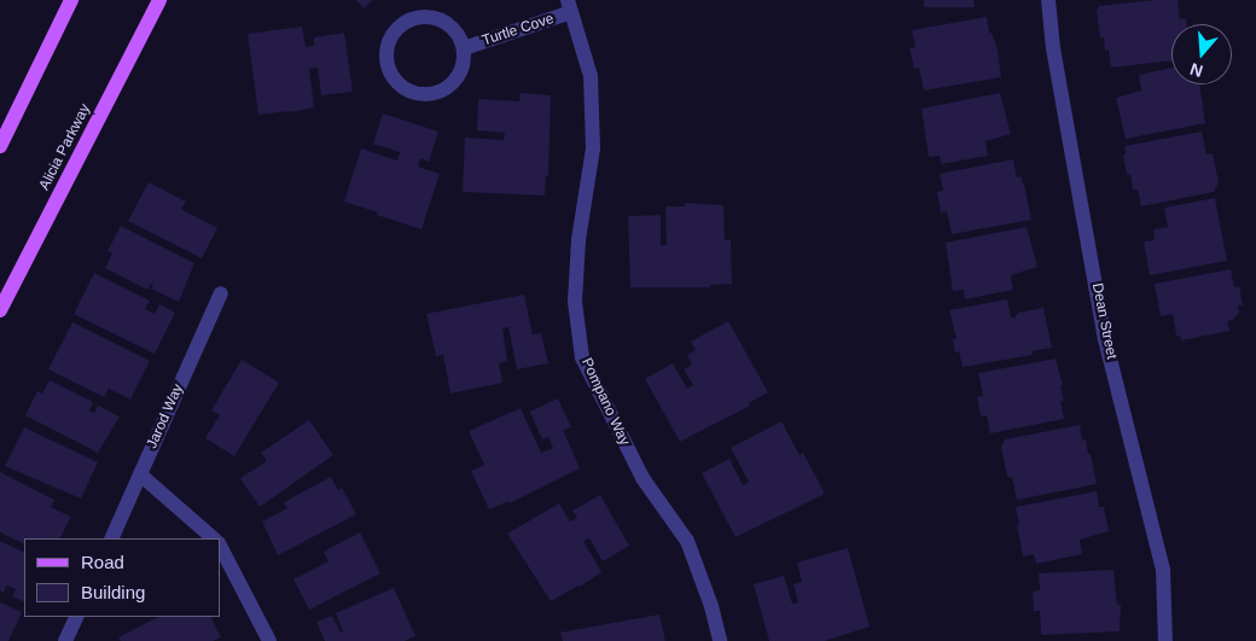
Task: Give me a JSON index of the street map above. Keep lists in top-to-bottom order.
{
  "streets": {
    "main road": ["Alicia Parkway"],
    "street": [
      "Turtle Cove",
      "Dean Street",
      "Pompano Way",
      "Jarod Way"
    ]
  },
  "crossings": [
    ["Turtle Cove", "Pompano Way"]
  ],
  "legend": ["Road", "Building"],
  "north": "bottom"
}
